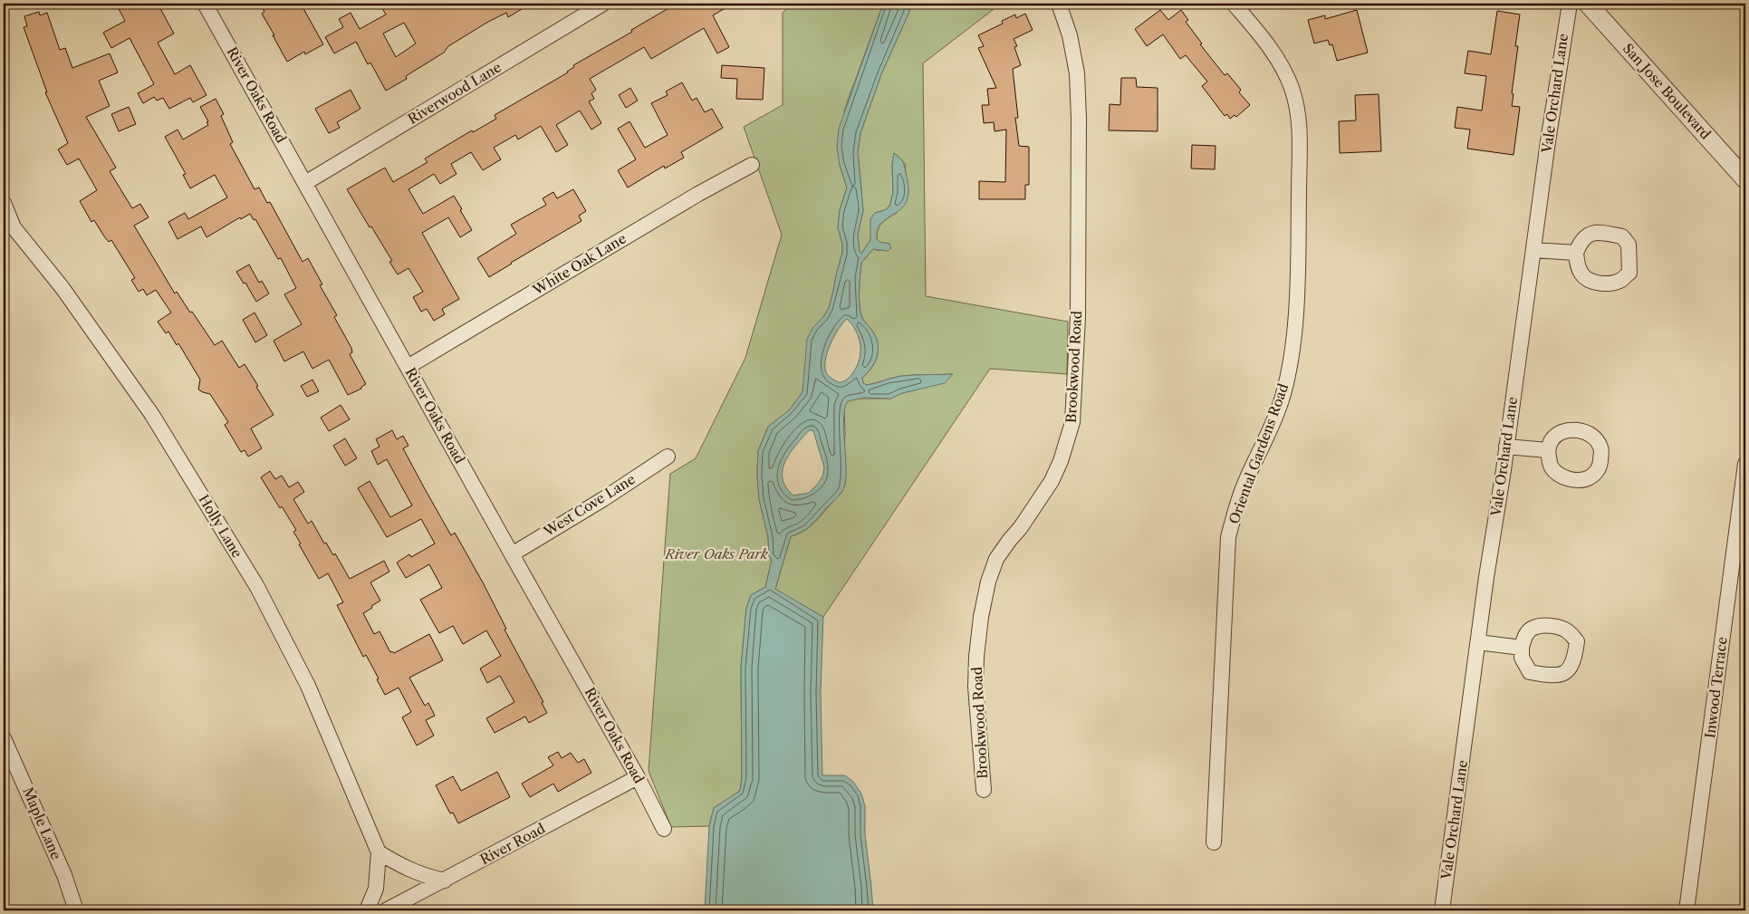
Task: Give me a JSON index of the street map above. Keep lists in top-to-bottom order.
{
  "streets": {
    "street": [
      "San Jose Boulevard",
      "Riverwood Lane",
      "Vale Orchard Lane",
      "River Oaks Road",
      "White Oak Lane",
      "Brookwood Road",
      "Oriental Gardens Road",
      "West Cove Lane",
      "Holly Lane",
      "Inwood Terrace",
      "Maple Lane",
      "River Road"
    ]
  },
  "crossings": [
    ["Riverwood Lane", "River Oaks Road"],
    ["River Oaks Road", "White Oak Lane"],
    ["River Oaks Road", "West Cove Lane"],
    ["River Oaks Road", "River Road"]
  ],
  "parks": ["River Oaks Park"]
}
